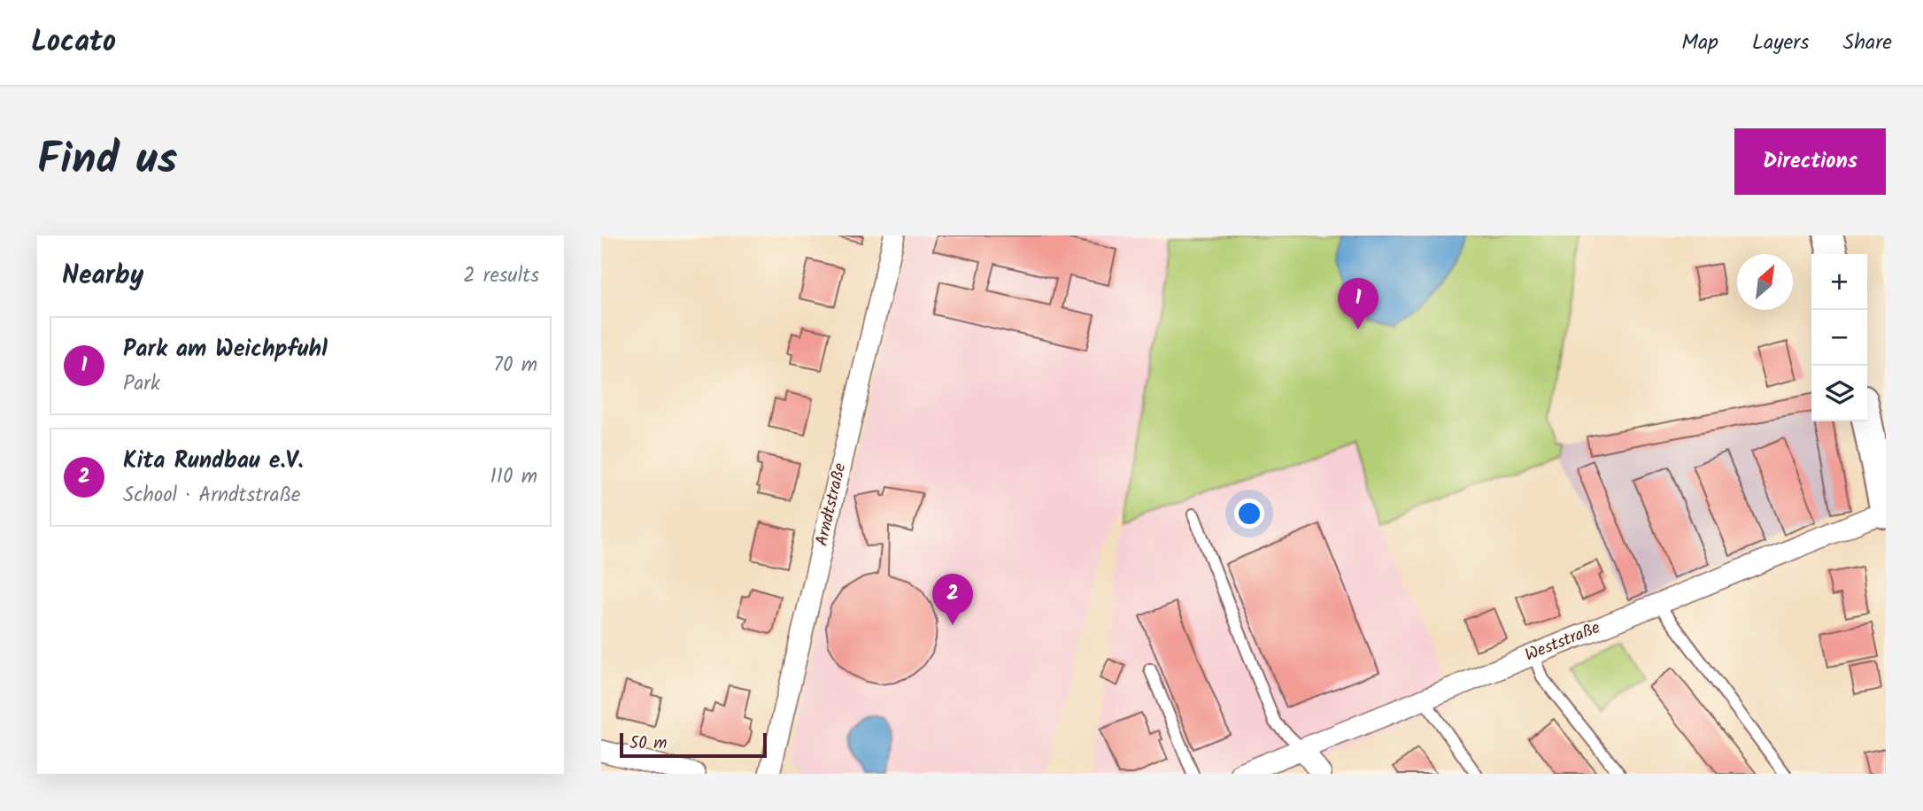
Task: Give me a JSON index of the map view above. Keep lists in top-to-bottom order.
{
  "streets": {
    "street": ["Arndtstraße", "Weststraße"]
  },
  "scale_bar": "50 m",
  "north": "top right",
  "page": {
    "header": "Locato",
    "nav": ["Map", "Layers", "Share"],
    "title": "Find us",
    "buttons": "Directions",
    "heading": ["Nearby", "2 results"],
    "map_buttons": ["+", "−"],
    "pins": ["1", "2"],
    "list": [
      {
        "mark": "1",
        "name": "Park am Weichpfuhl",
        "note": "Park",
        "value": "70 m"
      },
      {
        "mark": "2",
        "name": "Kita Rundbau e.V.",
        "note": "School · Arndtstraße",
        "value": "110 m"
      }
    ],
    "scale": "50 m"
  }
}
